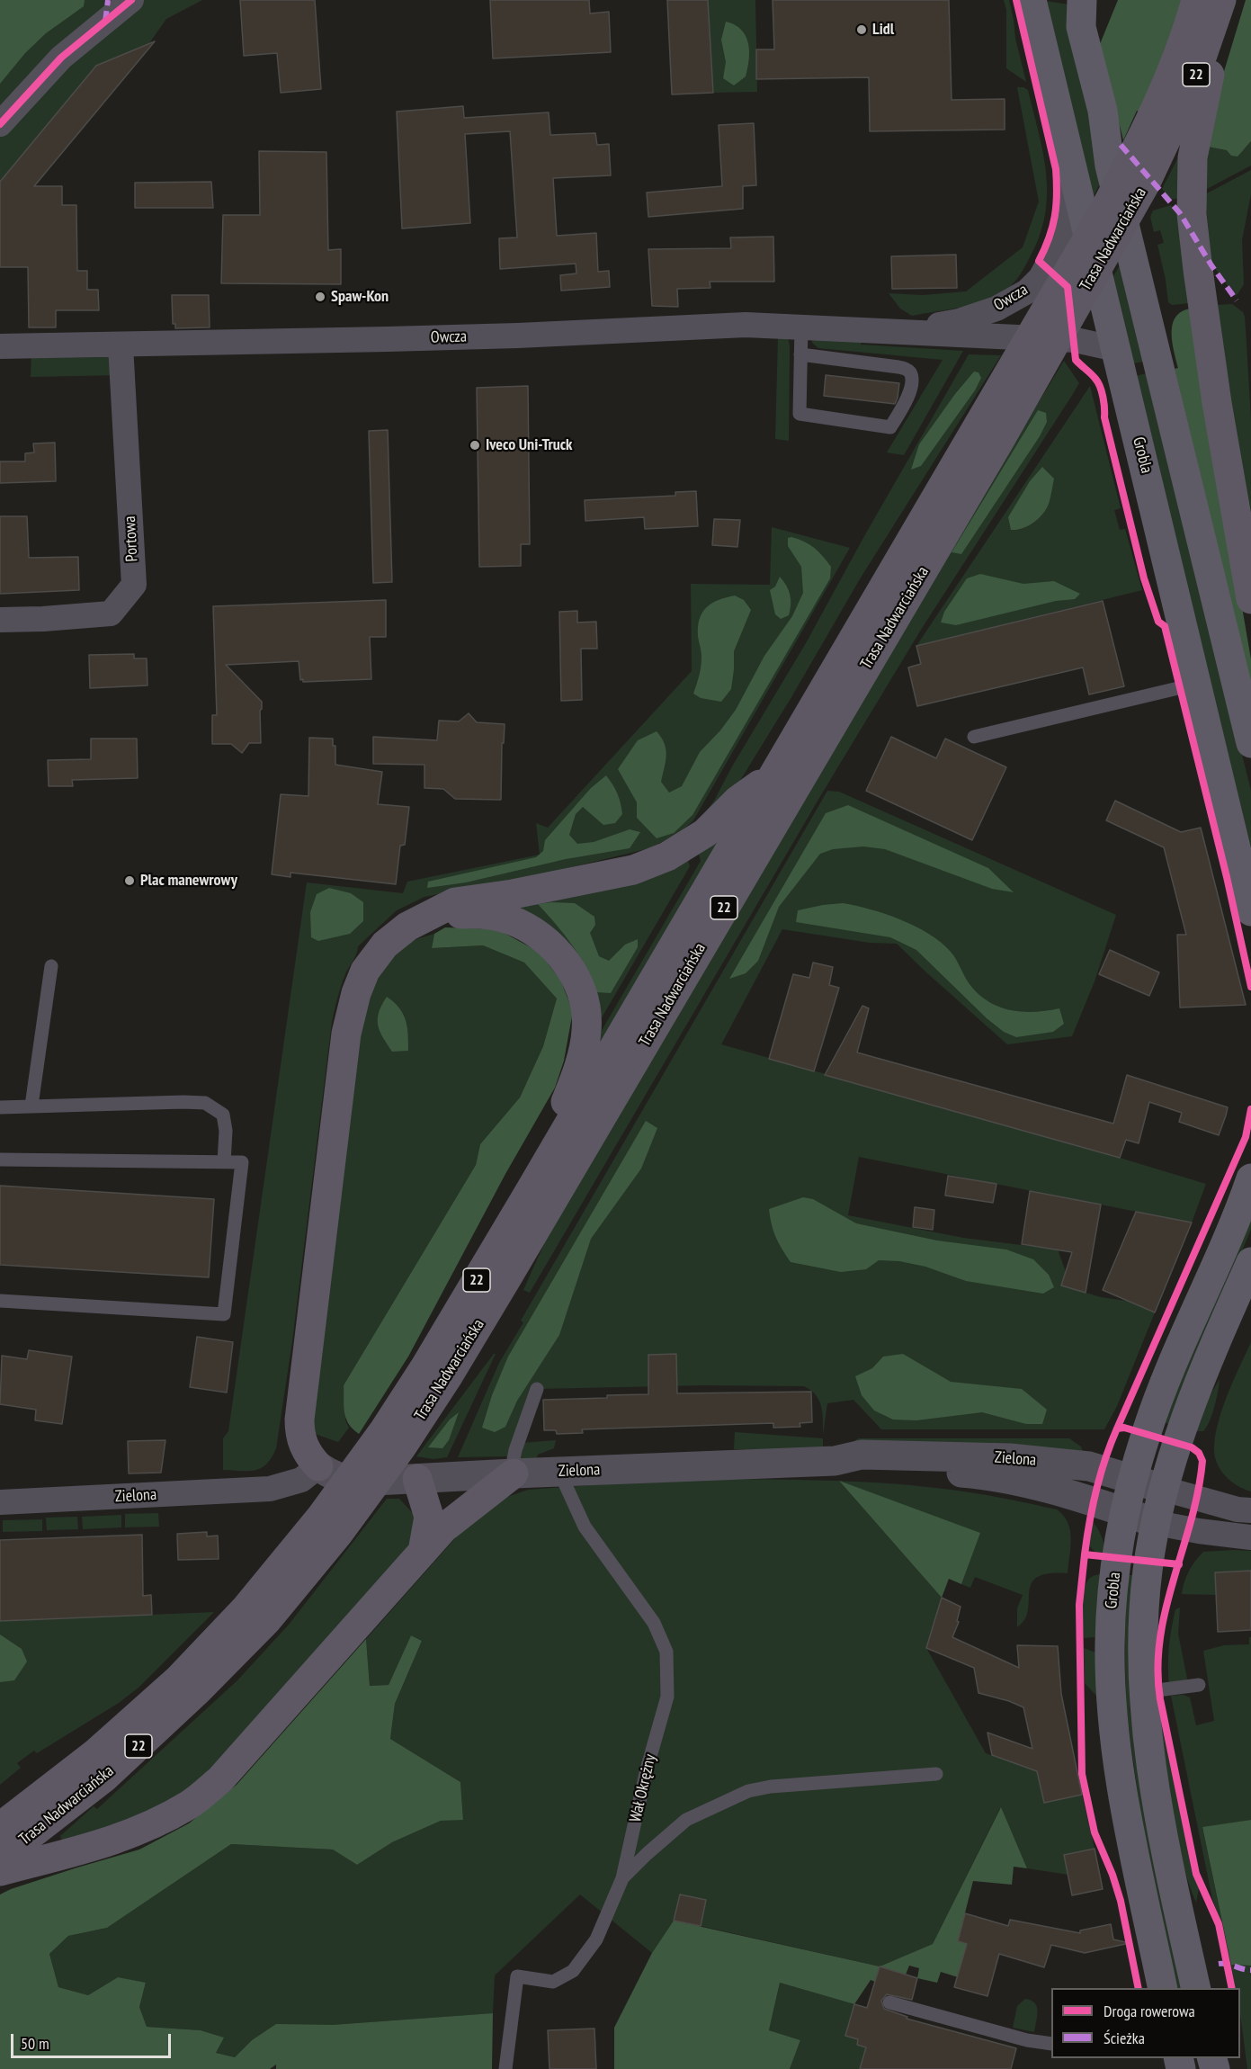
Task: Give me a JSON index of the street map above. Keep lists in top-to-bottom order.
{
  "streets": {
    "main road": ["22", "Trasa Nadwarciańska", "Grobla"],
    "street": ["Owcza", "Portowa", "Zielona"],
    "lane": ["Wał Okrężny"]
  },
  "crossings": [
    ["Owcza", "Grobla"],
    ["Owcza", "Portowa"],
    ["Grobla", "Zielona"],
    ["Zielona", "Wał Okrężny"]
  ],
  "places": [
    "Lidl",
    "Spaw-Kon",
    "Iveco Uni-Truck",
    "Plac manewrowy"
  ],
  "legend": ["Droga rowerowa", "Ścieżka"],
  "scale_bar": "50 m"
}
